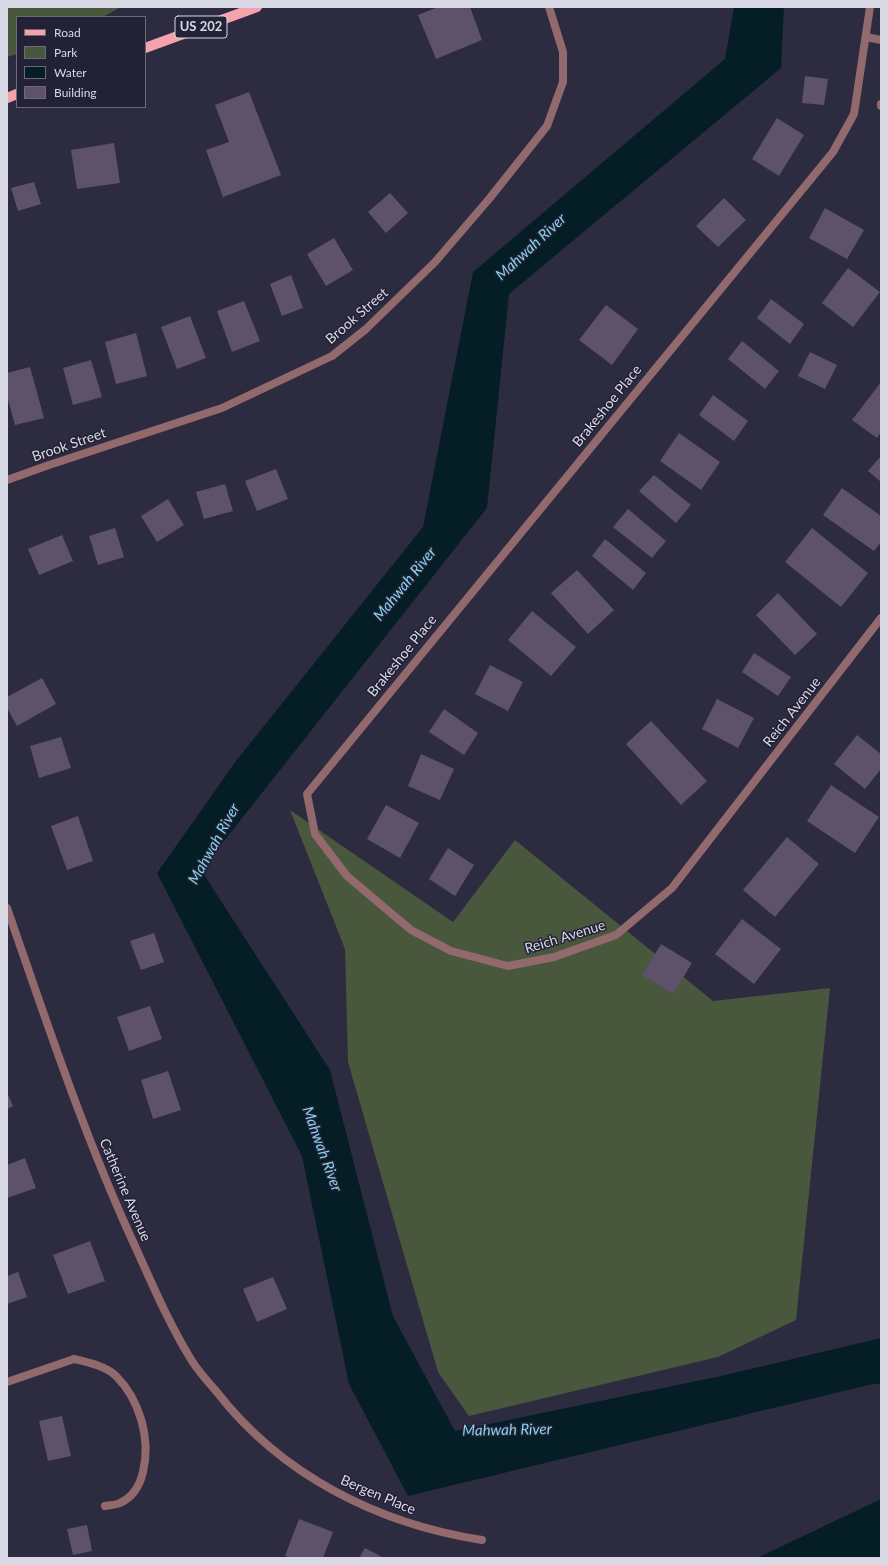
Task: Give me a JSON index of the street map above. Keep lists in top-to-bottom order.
{
  "streets": {
    "main road": ["US 202"],
    "street": [
      "Brook Street",
      "Brakeshoe Place",
      "Reich Avenue",
      "Catherine Avenue",
      "Bergen Place"
    ]
  },
  "crossings": [
    ["Brakeshoe Place", "Reich Avenue"],
    ["Catherine Avenue", "Bergen Place"]
  ],
  "water": ["Mahwah River"],
  "legend": [
    "Road",
    "Park",
    "Water",
    "Building"
  ]
}
